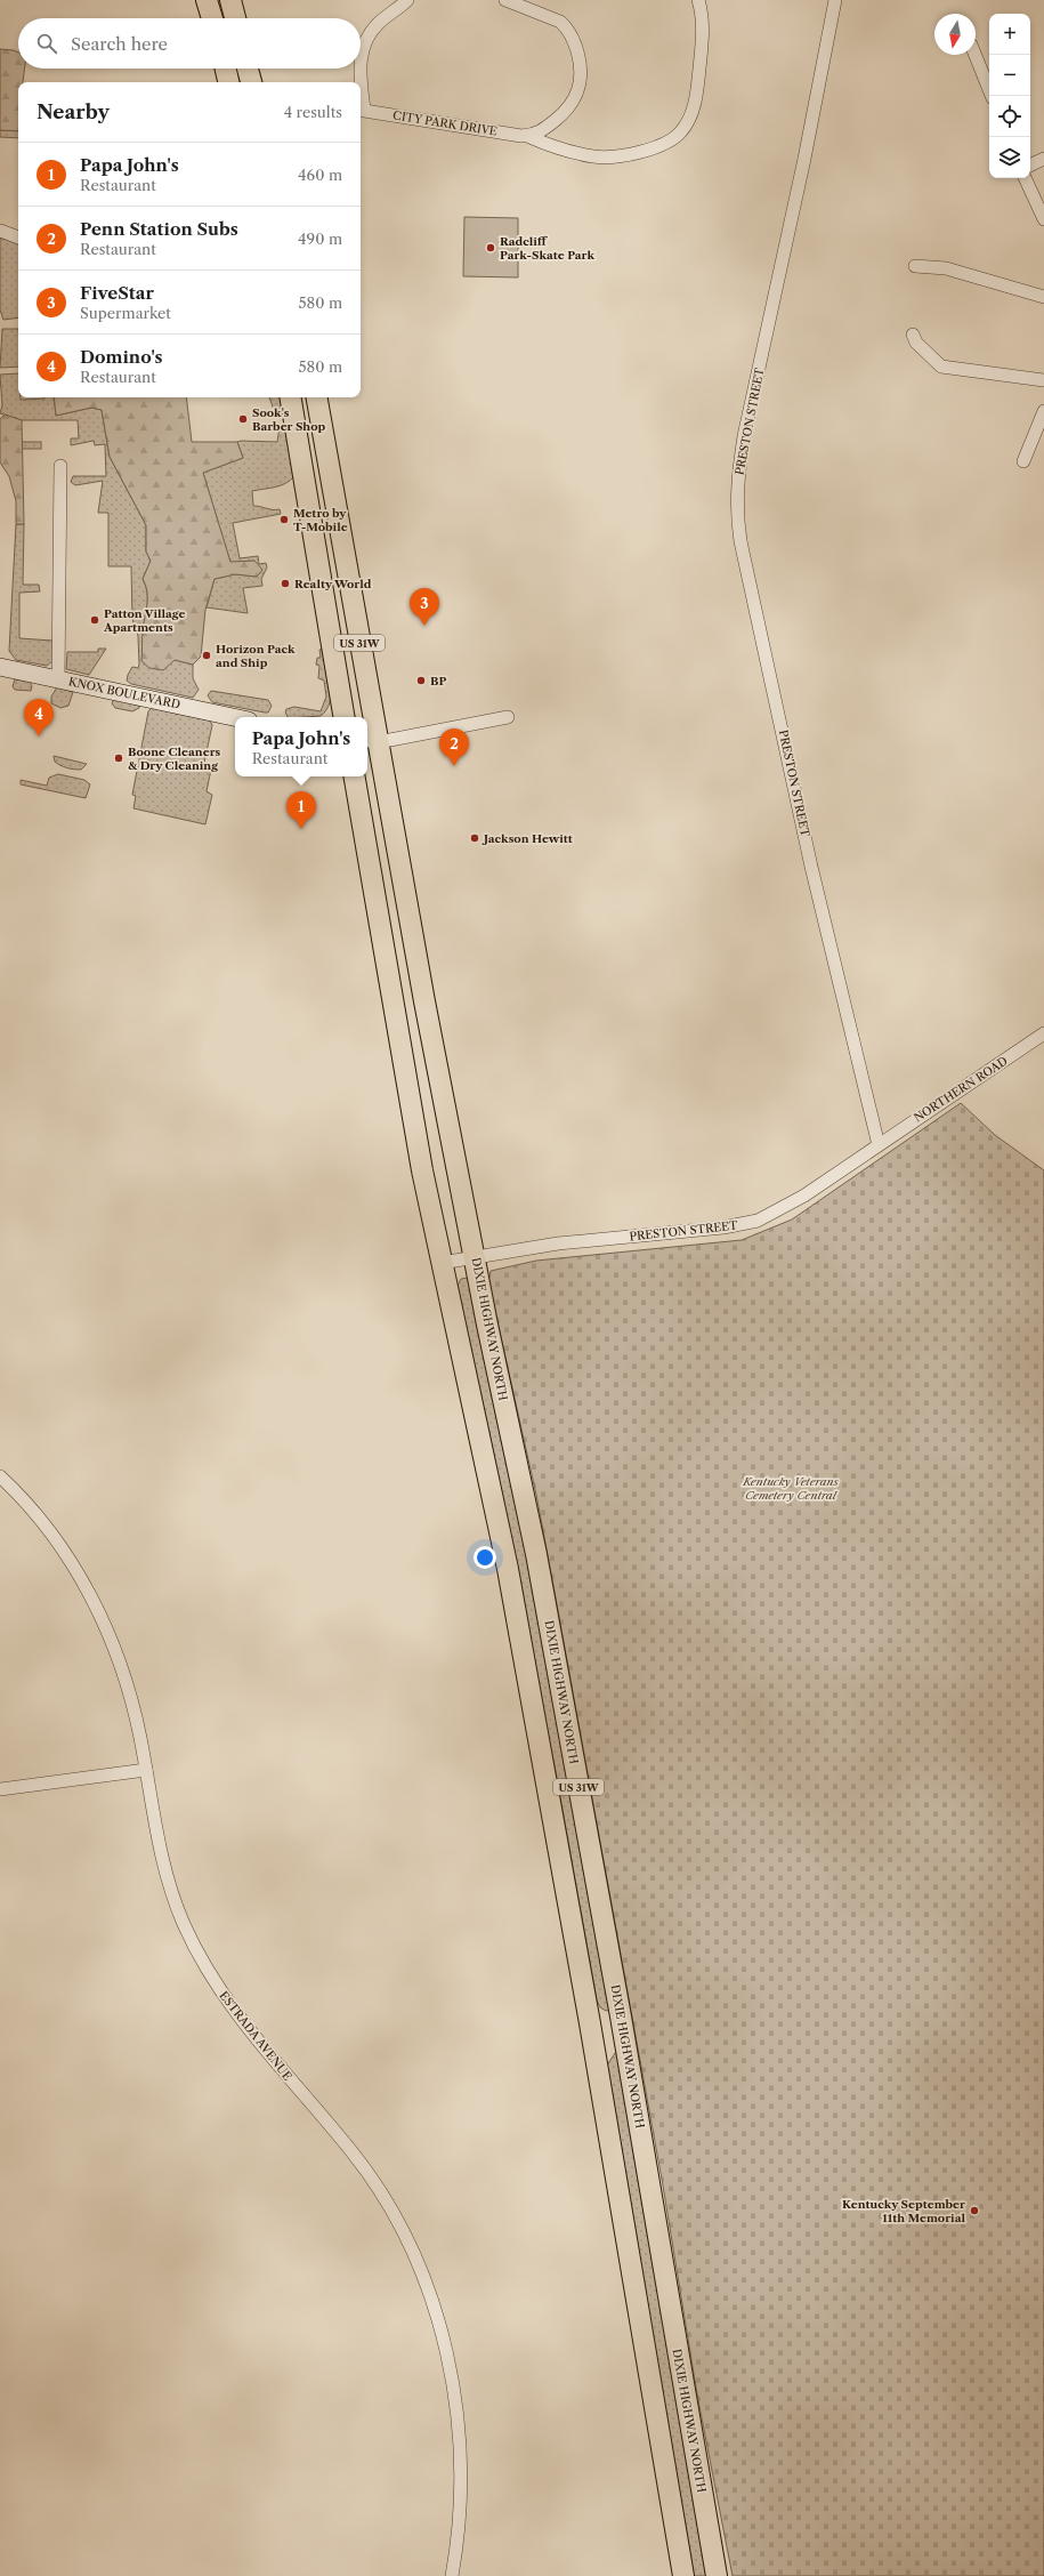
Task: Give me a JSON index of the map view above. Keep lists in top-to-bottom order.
{
  "streets": {
    "highway": ["US 31W", "DIXIE HIGHWAY NORTH"],
    "main road": ["KNOX BOULEVARD"],
    "street": [
      "CITY PARK DRIVE",
      "PRESTON STREET",
      "NORTHERN ROAD",
      "ESTRADA AVENUE"
    ]
  },
  "crossings": [
    ["PRESTON STREET", "US 31W"],
    ["PRESTON STREET", "NORTHERN ROAD"],
    ["PRESTON STREET", "DIXIE HIGHWAY NORTH"],
    ["US 31W", "DIXIE HIGHWAY NORTH"]
  ],
  "parks": ["Kentucky Veterans Cemetery Central"],
  "places": [
    "Radcliff Park-Skate Park",
    "Sook's Barber Shop",
    "Metro by T-Mobile",
    "Realty World",
    "Patton Village Apartments",
    "Horizon Pack and Ship",
    "BP",
    "Boone Cleaners & Dry Cleaning",
    "Jackson Hewitt",
    "Kentucky September 11th Memorial"
  ],
  "north": "bottom",
  "page": {
    "map_buttons": ["+", "−"],
    "search": "Search here",
    "heading": ["Nearby", "4 results"],
    "list": [
      {
        "mark": "1",
        "name": "Papa John's",
        "note": "Restaurant",
        "value": "460 m"
      },
      {
        "mark": "2",
        "name": "Penn Station Subs",
        "note": "Restaurant",
        "value": "490 m"
      },
      {
        "mark": "3",
        "name": "FiveStar",
        "note": "Supermarket",
        "value": "580 m"
      },
      {
        "mark": "4",
        "name": "Domino's",
        "note": "Restaurant",
        "value": "580 m"
      }
    ],
    "pins": [
      "3",
      "4",
      "2",
      "1"
    ],
    "popup": ["Papa John's", "Restaurant"]
  }
}
